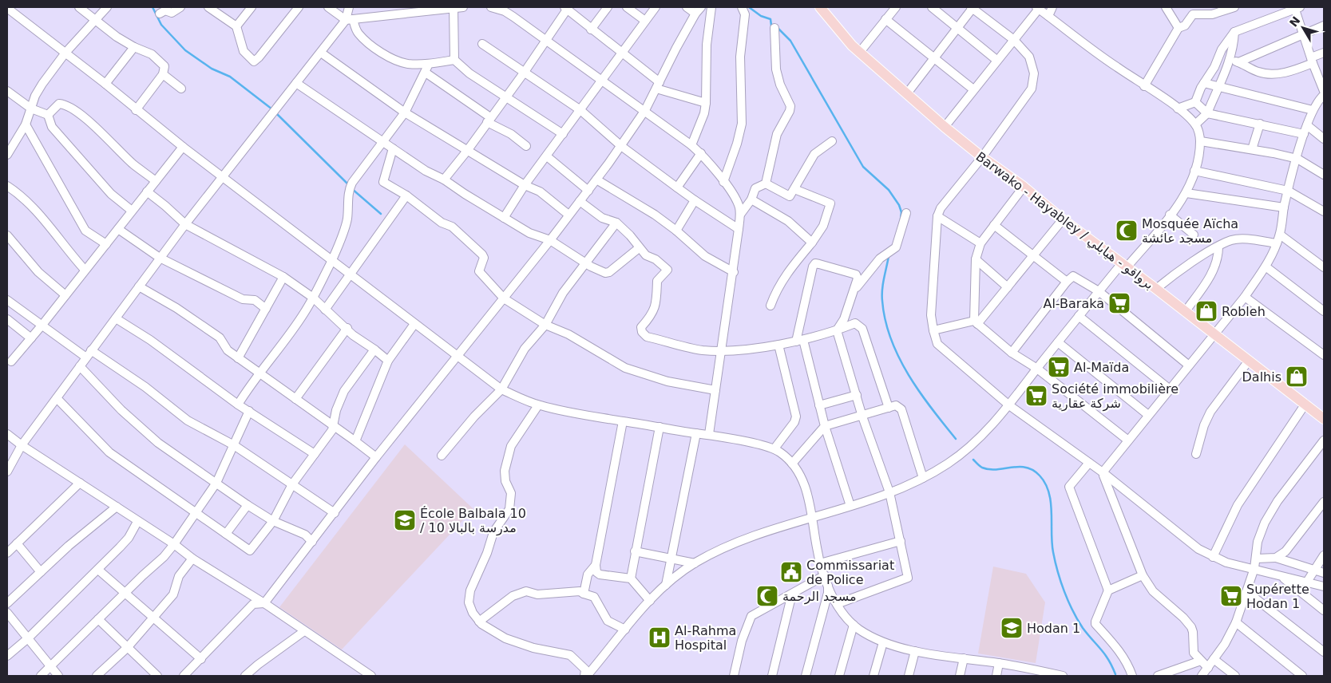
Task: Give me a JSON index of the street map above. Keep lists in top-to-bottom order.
{
  "streets": {
    "main road": ["Barwako - Hayabley / برواقو - هيابلي"]
  },
  "places": {
    "mosque": ["Mosquée Aïcha مسجد عائشة", "مسجد الرحمة"],
    "supermarket": [
      "Al-Baraka",
      "Al-Maïda",
      "Société immobilière شركة عقارية",
      "Supérette Hodan 1"
    ],
    "shop": ["Robleh", "Dalhis"],
    "school or university": ["École Balbala 10 / مدرسة بالبالا 10", "Hodan 1"],
    "public building": ["Commissariat de Police"],
    "hospital": ["Al-Rahma Hospital"]
  },
  "north": "top left"
}
